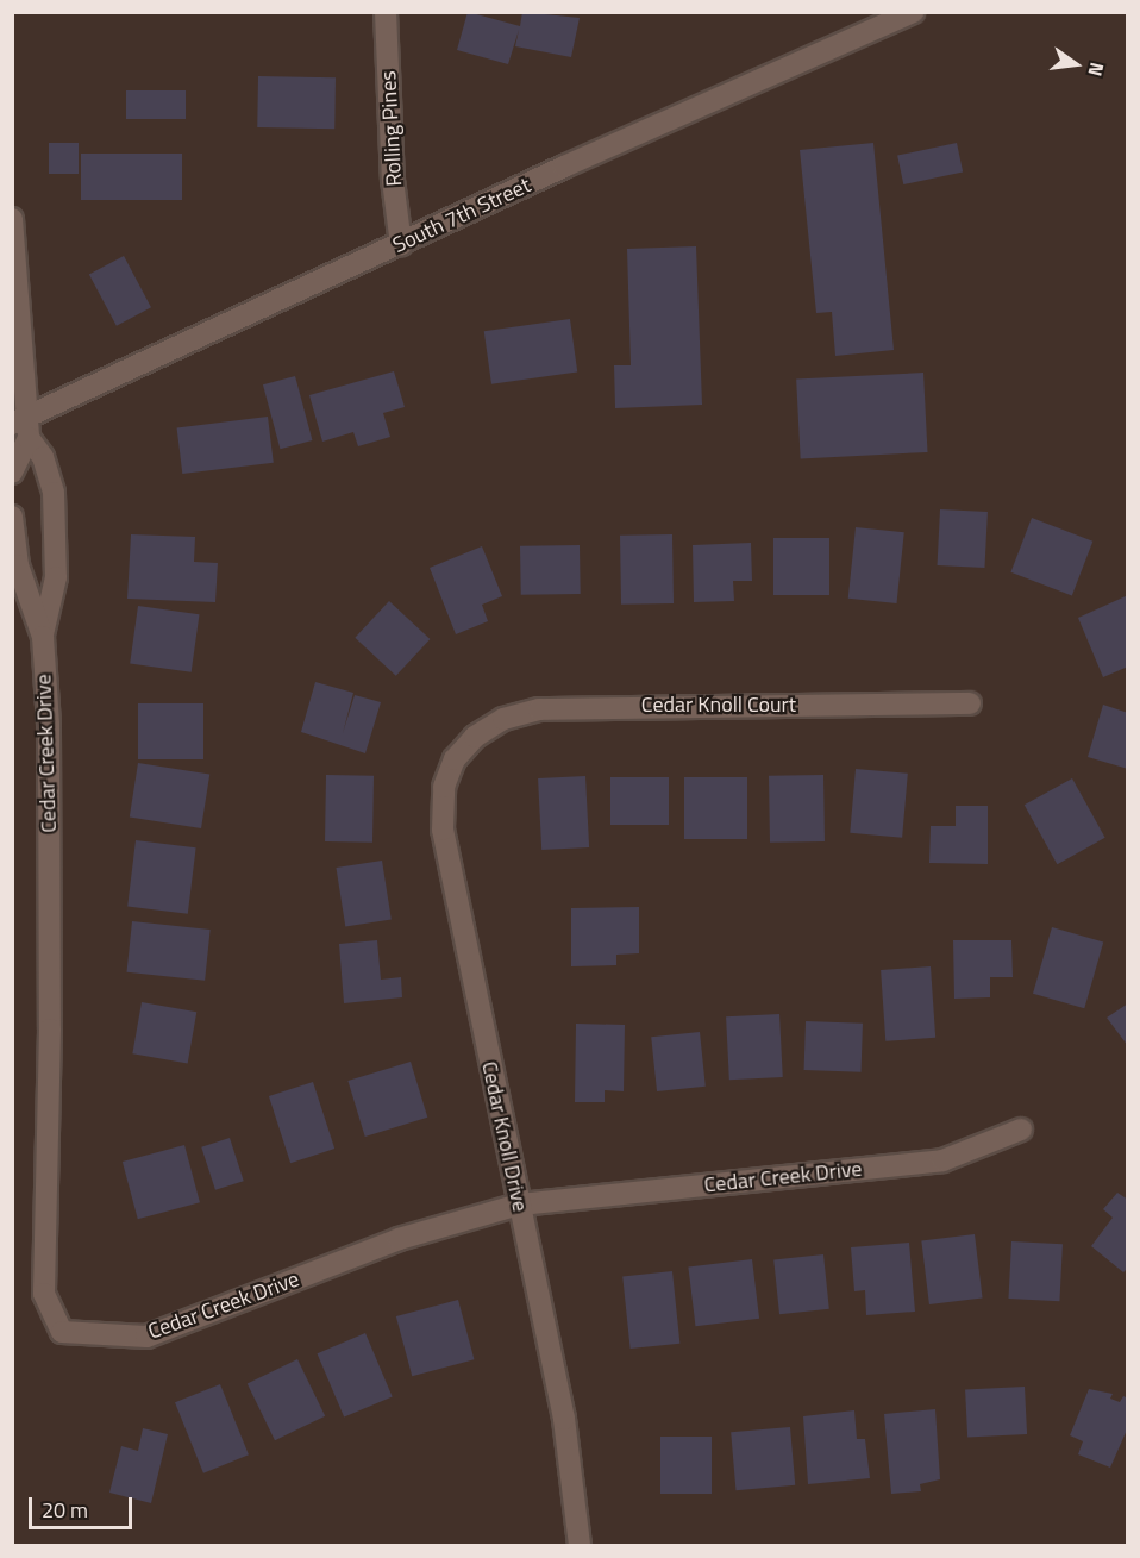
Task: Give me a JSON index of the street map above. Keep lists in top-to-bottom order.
{
  "streets": {
    "street": [
      "Rolling Pines",
      "South 7th Street",
      "Cedar Knoll Court",
      "Cedar Creek Drive",
      "Cedar Knoll Drive"
    ]
  },
  "crossings": [
    ["Rolling Pines", "South 7th Street"],
    ["South 7th Street", "Cedar Creek Drive"],
    ["Cedar Knoll Court", "Cedar Knoll Drive"],
    ["Cedar Creek Drive", "Cedar Knoll Drive"]
  ],
  "scale_bar": "20 m",
  "north": "right"
}
